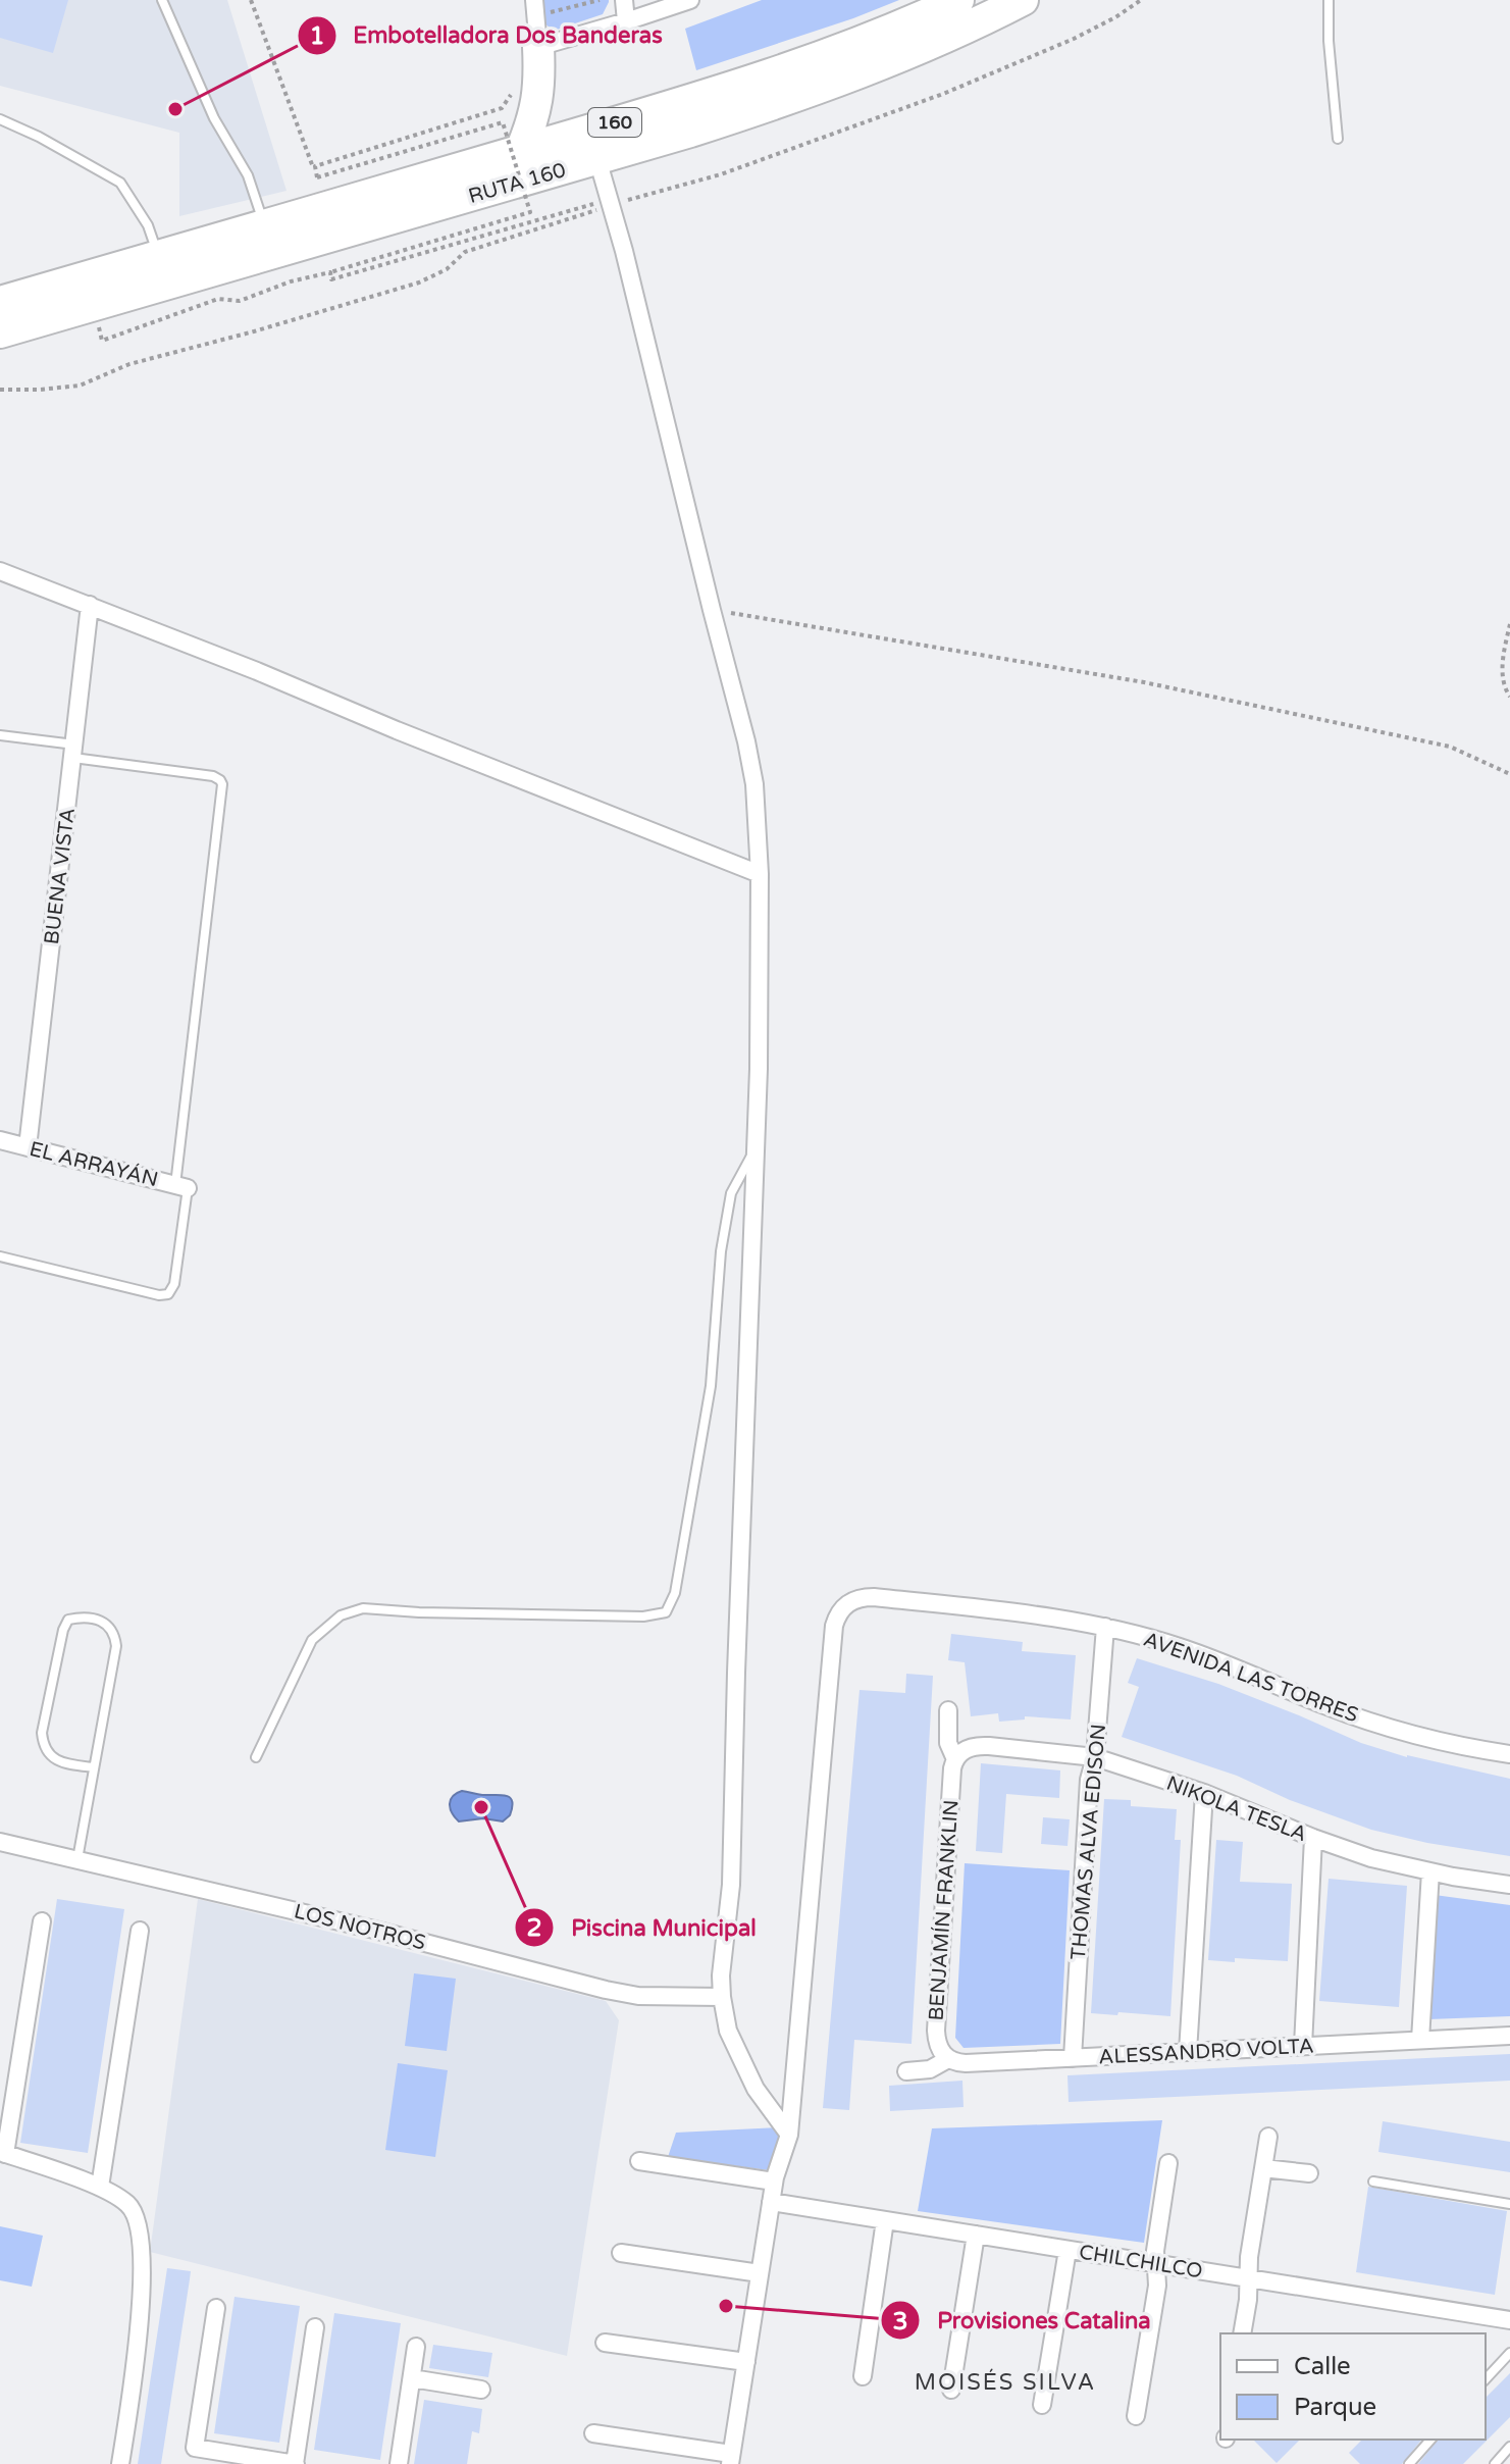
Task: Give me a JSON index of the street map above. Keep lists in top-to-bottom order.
{
  "streets": {
    "highway": ["160", "RUTA 160"],
    "street": [
      "BUENA VISTA",
      "EL ARRAYÁN",
      "AVENIDA LAS TORRES",
      "NIKOLA TESLA",
      "THOMAS ALVA EDISON",
      "BENJAMÍN FRANKLIN",
      "LOS NOTROS",
      "ALESSANDRO VOLTA",
      "CHILCHILCO"
    ]
  },
  "crossings": [
    ["BUENA VISTA", "EL ARRAYÁN"],
    ["AVENIDA LAS TORRES", "THOMAS ALVA EDISON"],
    ["NIKOLA TESLA", "THOMAS ALVA EDISON"],
    ["NIKOLA TESLA", "BENJAMÍN FRANKLIN"],
    ["THOMAS ALVA EDISON", "ALESSANDRO VOLTA"],
    ["BENJAMÍN FRANKLIN", "ALESSANDRO VOLTA"]
  ],
  "districts": ["MOISÉS SILVA"],
  "places": ["Embotelladora Dos Banderas", "Piscina Municipal", "Provisiones Catalina"],
  "legend": ["Calle", "Parque"]
}
